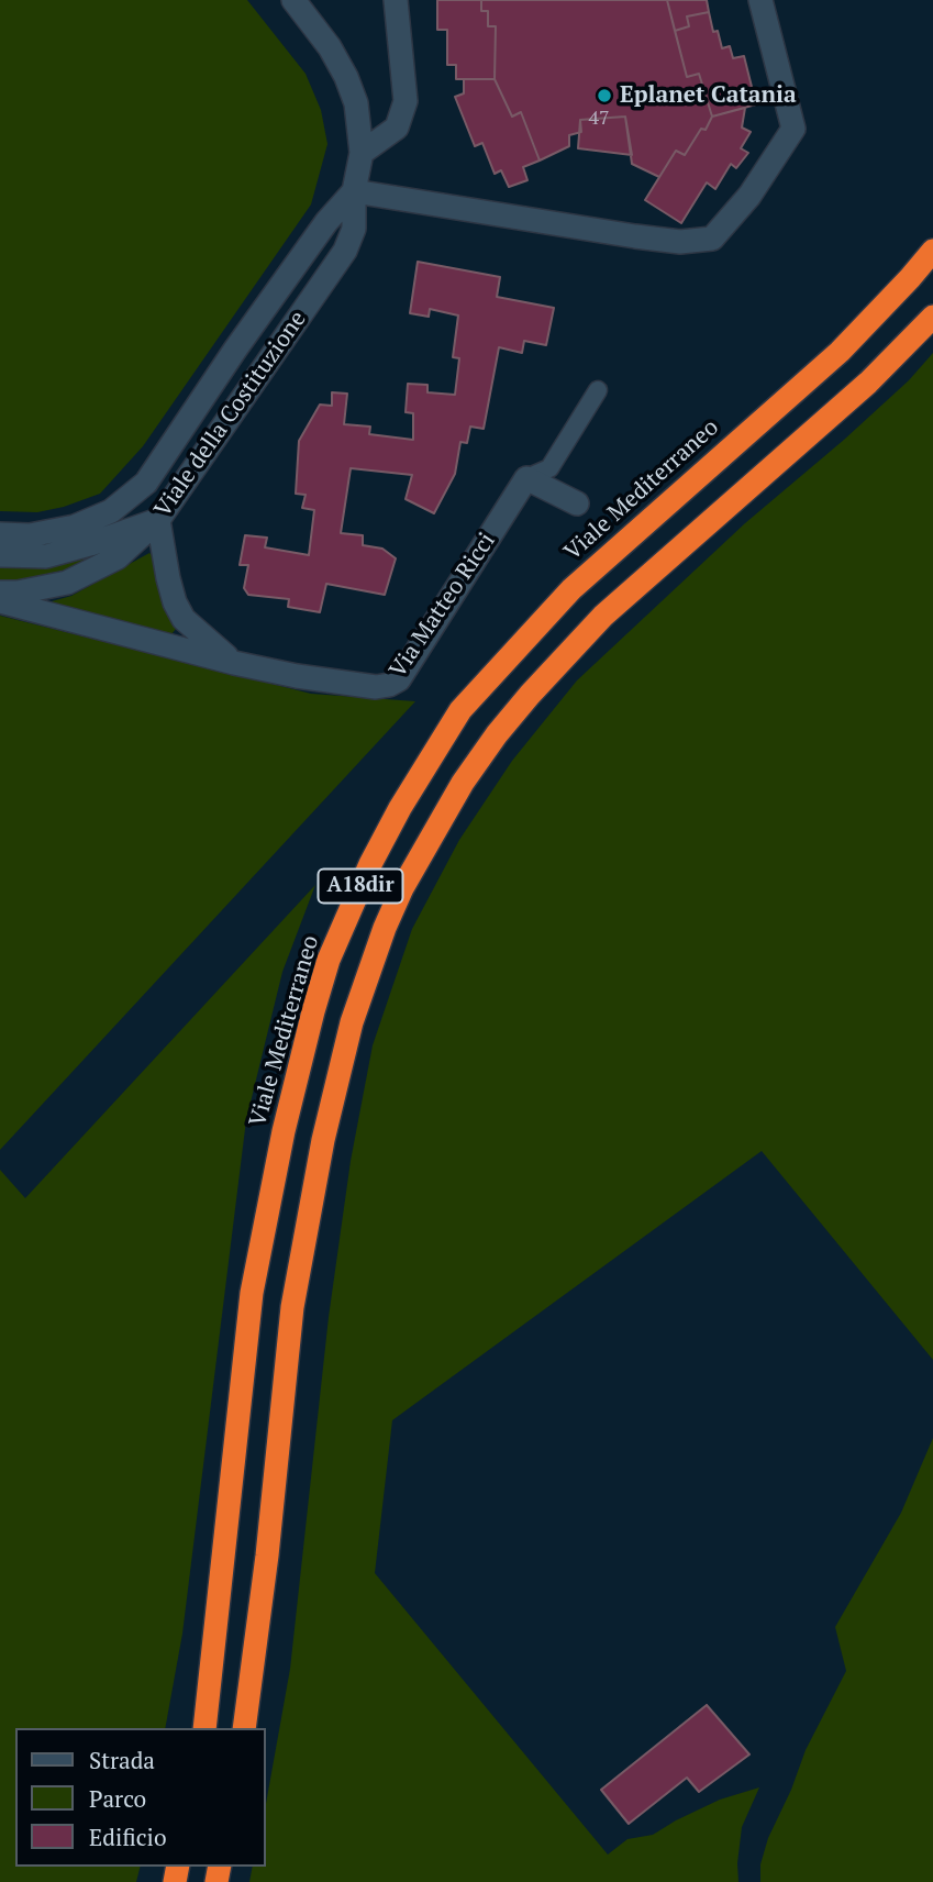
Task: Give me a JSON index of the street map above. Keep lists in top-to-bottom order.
{
  "streets": {
    "highway": ["Viale Mediterraneo", "A18dir"],
    "street": ["Viale della Costituzione", "Via Matteo Ricci"]
  },
  "places": ["Eplanet Catania"],
  "house_numbers": ["47"],
  "legend": ["Strada", "Parco", "Edificio"]
}
